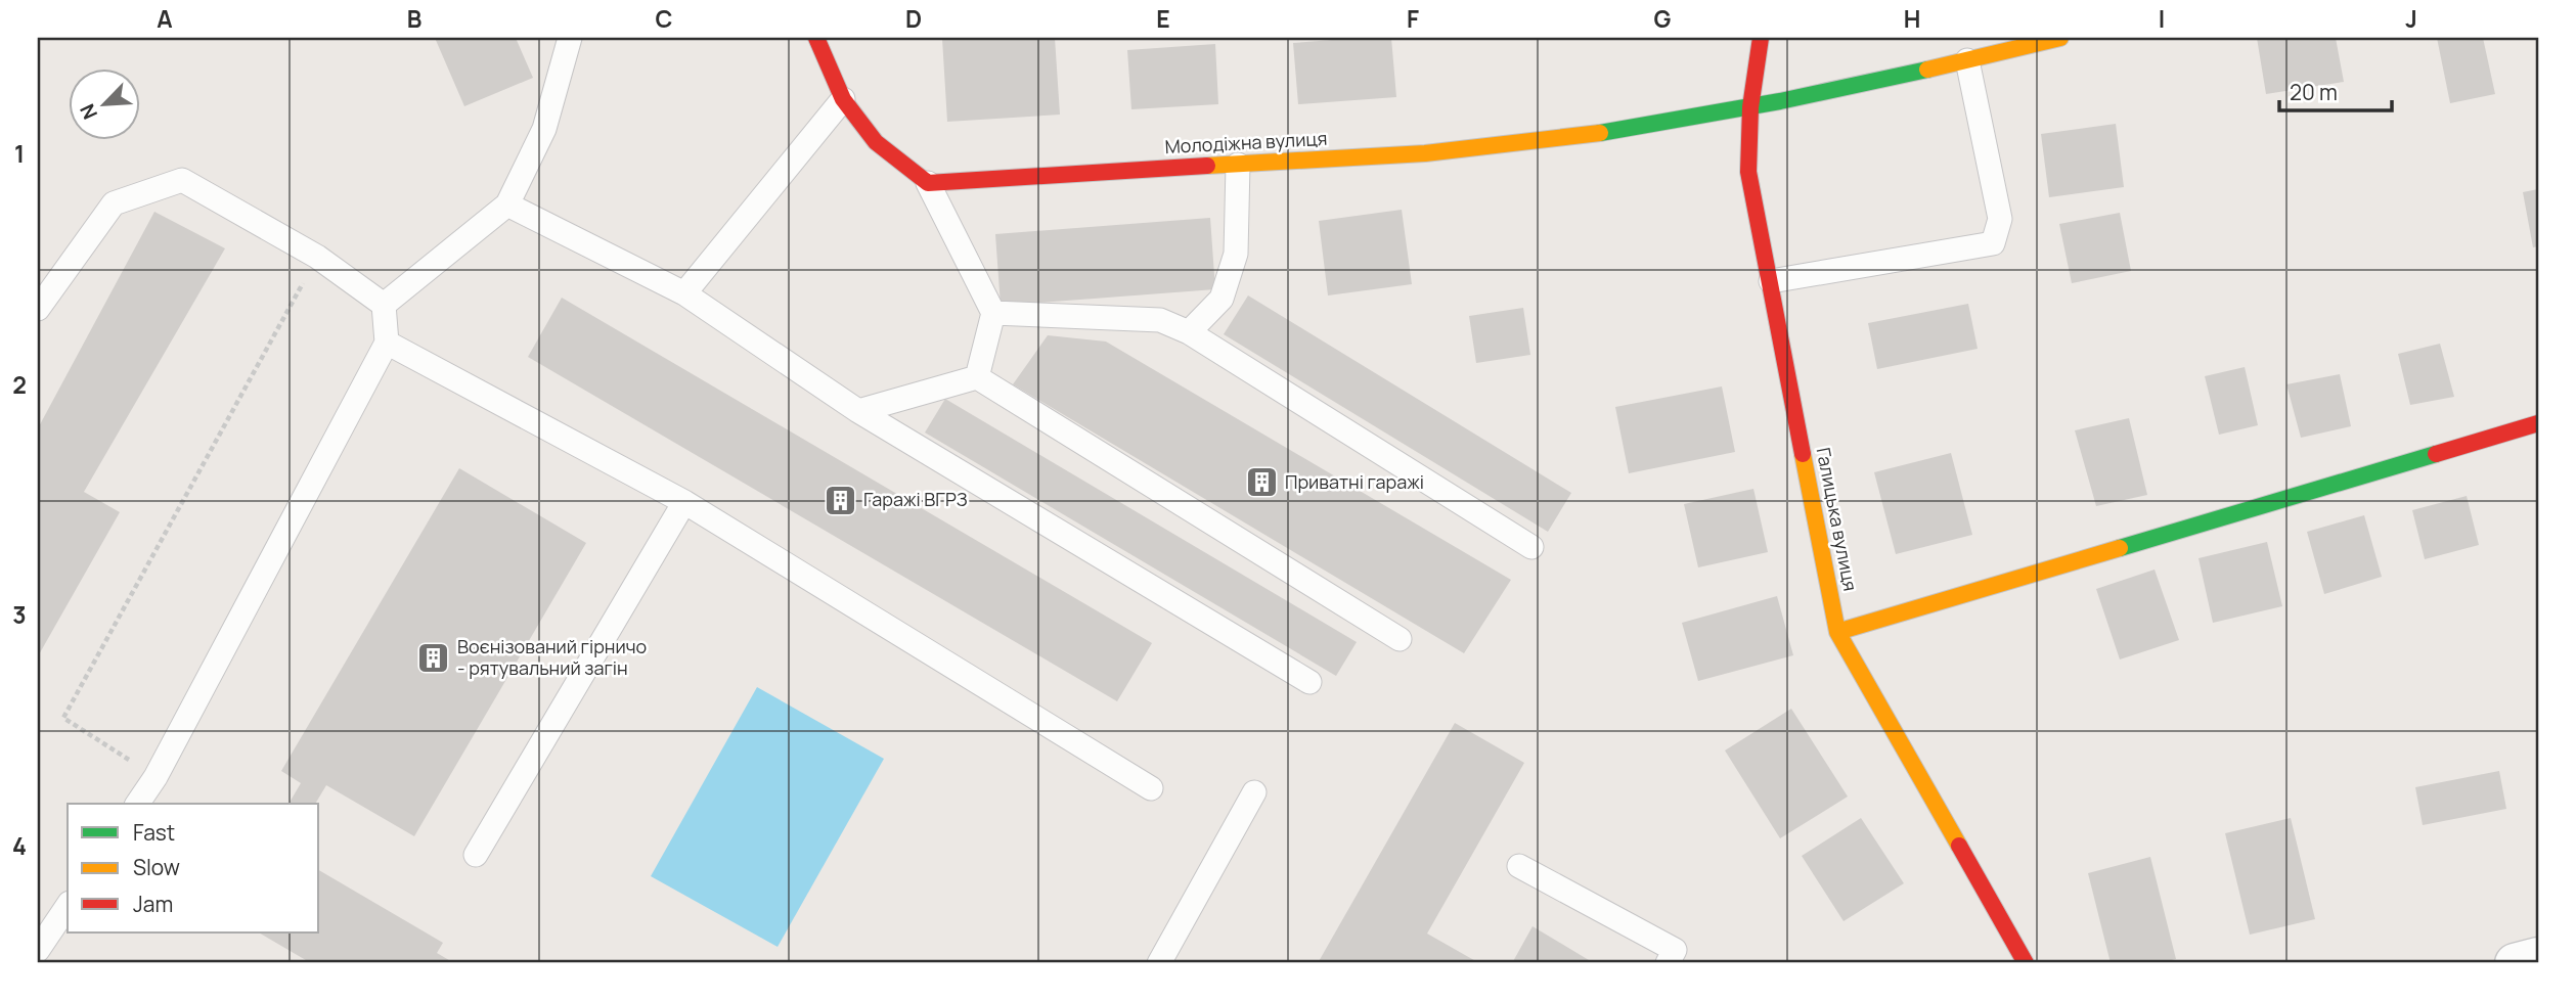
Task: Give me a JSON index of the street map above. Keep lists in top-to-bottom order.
{
  "streets": {
    "street": ["Молодіжна вулиця", "Галицька вулиця"]
  },
  "crossings": [
    ["Молодіжна вулиця", "Галицька вулиця"]
  ],
  "places": {
    "building": ["Приватні гаражі", "Гаражі ВГРЗ", "Воєнізований гірничо - рятувальний загін"]
  },
  "legend": ["Fast", "Slow", "Jam"],
  "scale_bar": "20 m",
  "north": "bottom left",
  "grid": {
    "columns": [
      "A",
      "B",
      "C",
      "D",
      "E",
      "F",
      "G",
      "H",
      "I",
      "J"
    ],
    "rows": [
      "1",
      "2",
      "3",
      "4"
    ]
  }
}
